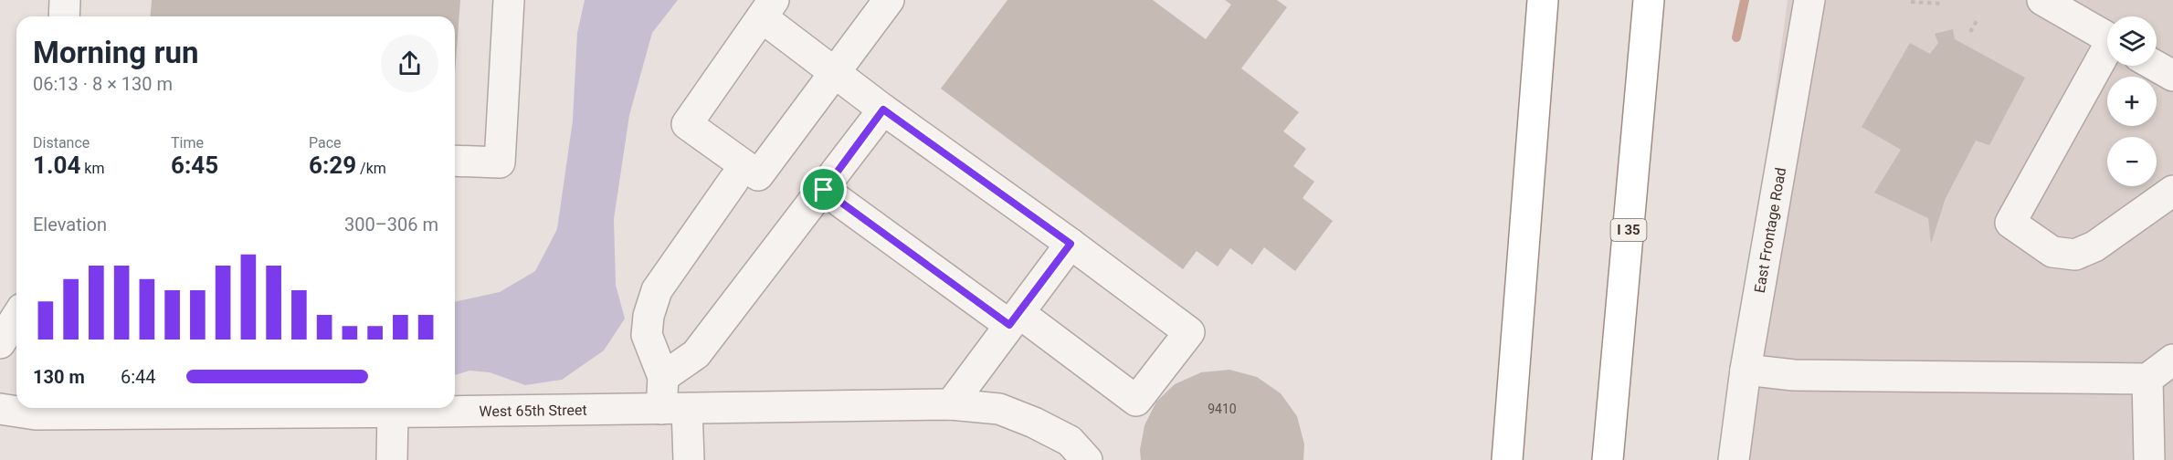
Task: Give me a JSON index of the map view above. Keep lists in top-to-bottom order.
{
  "streets": {
    "highway": ["I 35"],
    "street": ["East Frontage Road", "West 65th Street"]
  },
  "house_numbers": ["9410"],
  "page": {
    "map_buttons": ["+", "−"],
    "heading": ["Morning run", "06:13 · 8 × 130 m"],
    "stats": [
      ["Distance", "1.04 km"],
      ["Time", "6:45"],
      ["Pace", "6:29 /km"]
    ],
    "chart": ["Elevation", "300–306 m"],
    "list": [
      {
        "name": "130 m",
        "note": "6:44"
      }
    ]
  }
}
